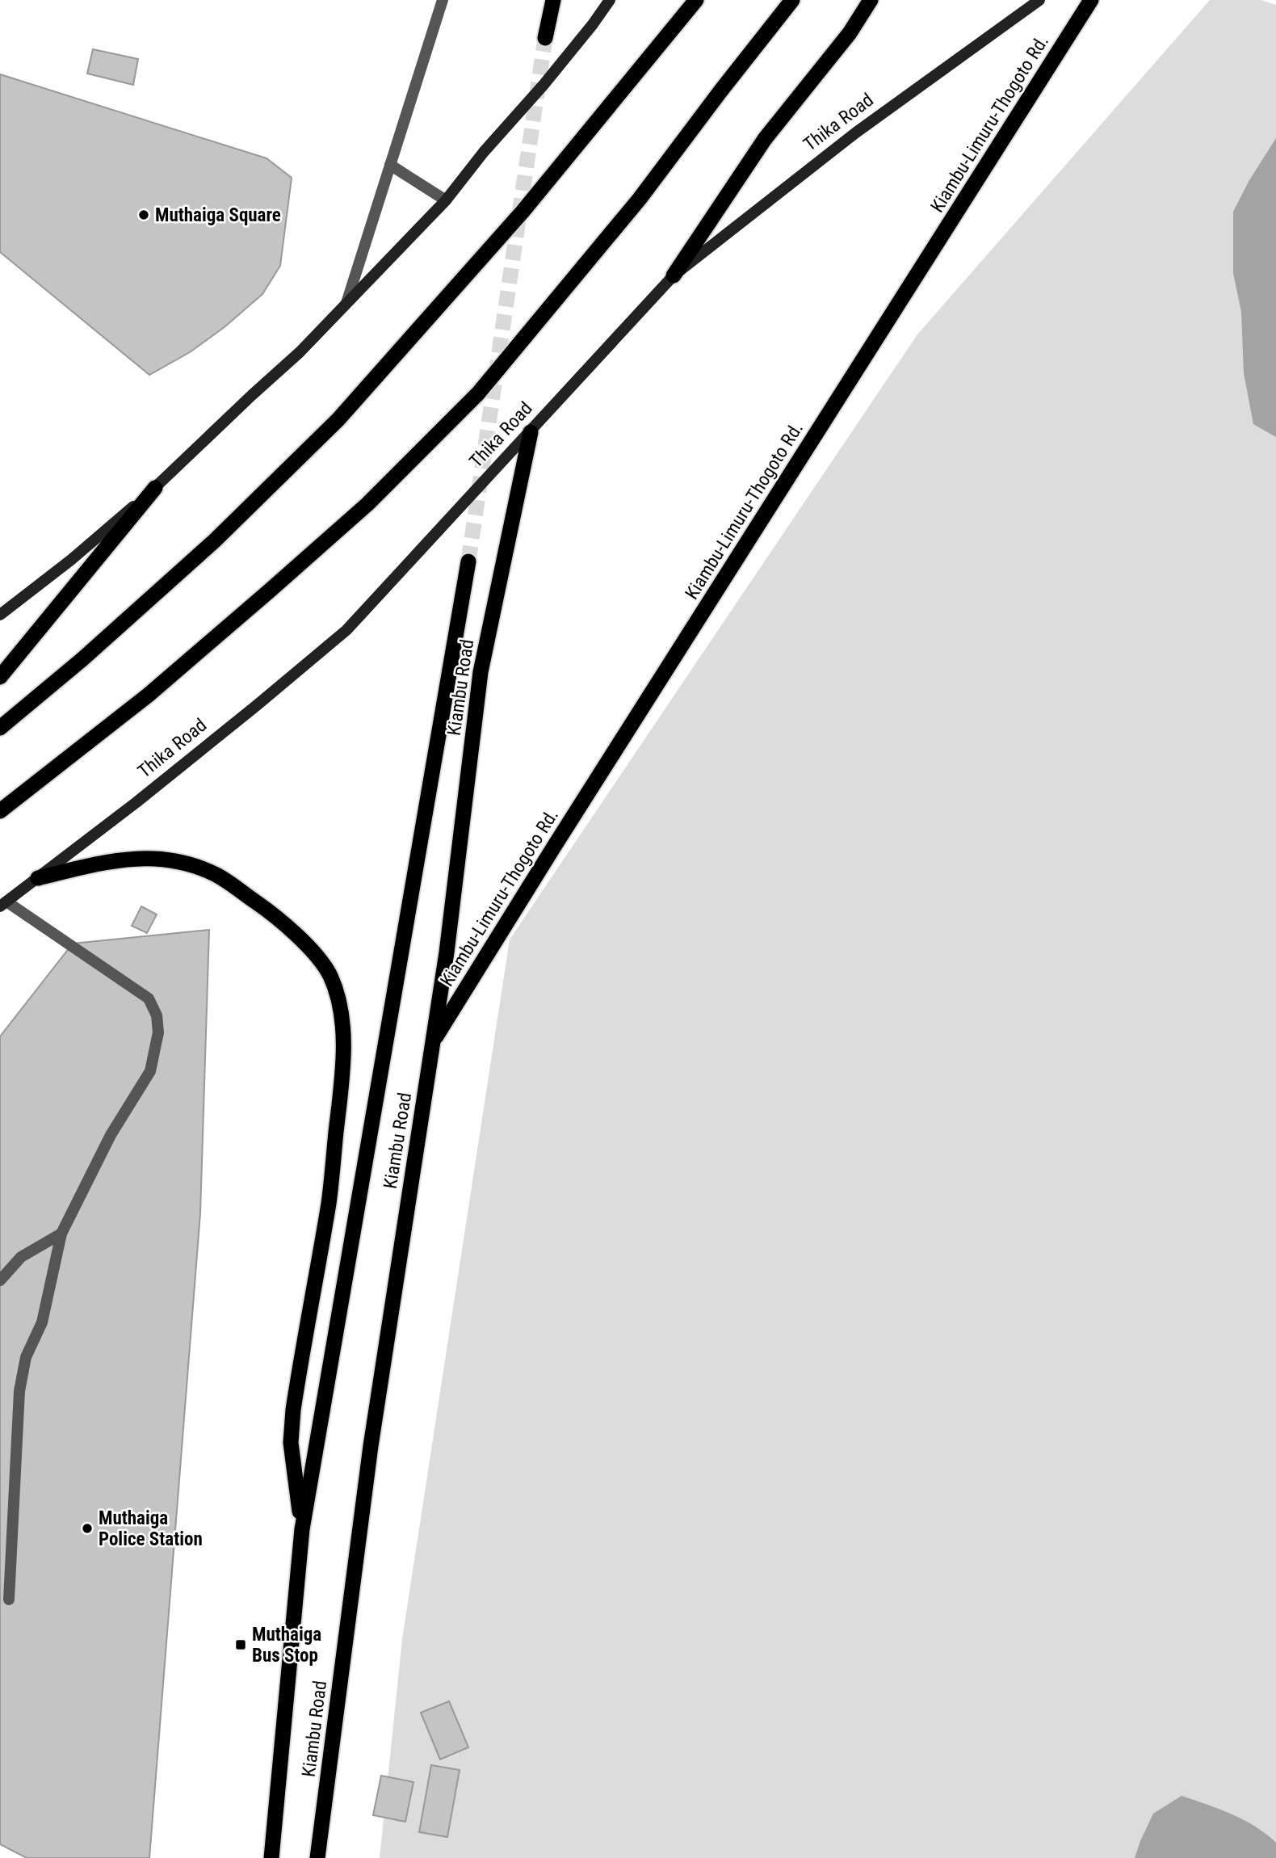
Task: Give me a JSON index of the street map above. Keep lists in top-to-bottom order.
{
  "streets": {
    "highway": ["Kiambu-Limuru-Thogoto Rd.", "Kiambu Road"],
    "main road": ["Thika Road"]
  },
  "crossings": [
    ["Thika Road", "Kiambu Road"],
    ["Kiambu-Limuru-Thogoto Rd.", "Kiambu Road"]
  ],
  "places": {
    "other": ["Muthaiga Square", "Muthaiga Police Station"],
    "transit": ["Muthaiga Bus Stop"]
  }
}
